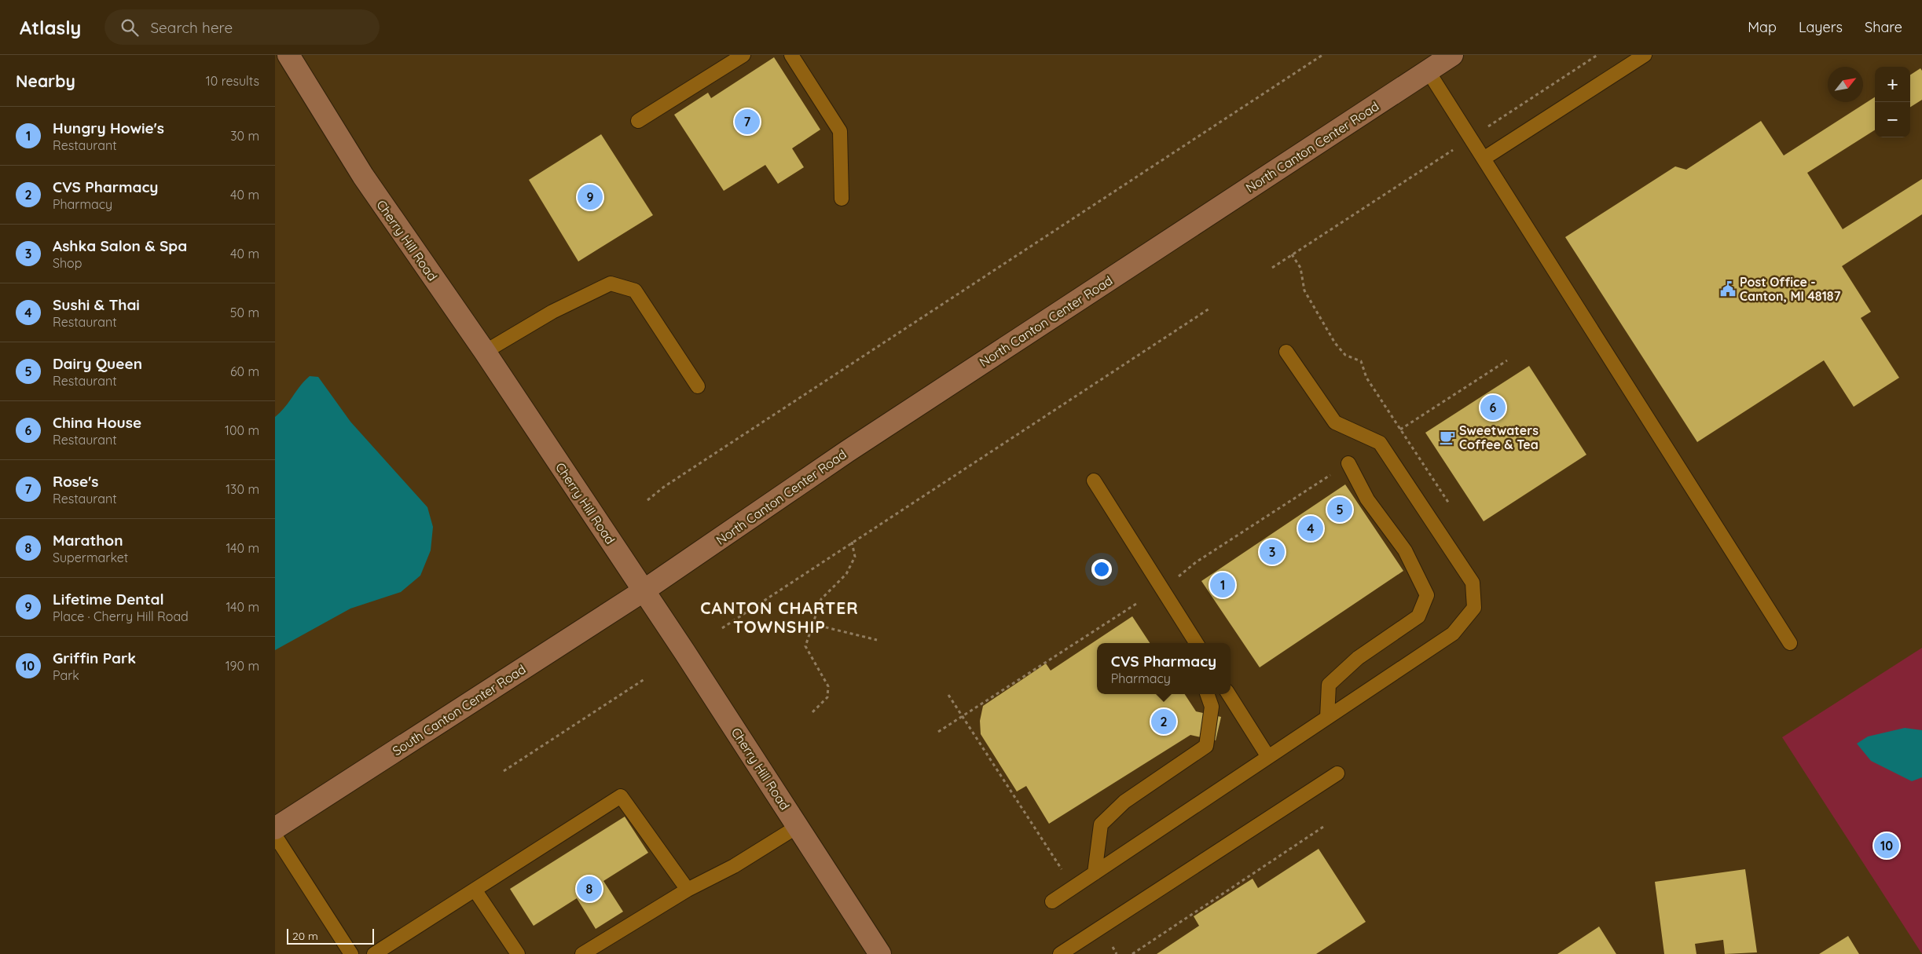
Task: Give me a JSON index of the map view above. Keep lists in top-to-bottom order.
{
  "streets": {
    "main road": ["North Canton Center Road", "Cherry Hill Road", "South Canton Center Road"]
  },
  "crossings": [
    ["North Canton Center Road", "Cherry Hill Road"],
    ["North Canton Center Road", "South Canton Center Road"],
    ["Cherry Hill Road", "South Canton Center Road"]
  ],
  "districts": ["CANTON CHARTER TOWNSHIP"],
  "places": {
    "public building": ["Post Office - Canton, MI 48187"],
    "cafe": ["Sweetwaters Coffee & Tea"]
  },
  "scale_bar": "20 m",
  "north": "top right",
  "page": {
    "header": "Atlasly",
    "search": "Search here",
    "nav": ["Map", "Layers", "Share"],
    "heading": ["Nearby", "10 results"],
    "map_buttons": ["+", "−"],
    "list": [
      {
        "mark": "1",
        "name": "Hungry Howie's",
        "note": "Restaurant",
        "value": "30 m"
      },
      {
        "mark": "2",
        "name": "CVS Pharmacy",
        "note": "Pharmacy",
        "value": "40 m"
      },
      {
        "mark": "3",
        "name": "Ashka Salon & Spa",
        "note": "Shop",
        "value": "40 m"
      },
      {
        "mark": "4",
        "name": "Sushi & Thai",
        "note": "Restaurant",
        "value": "50 m"
      },
      {
        "mark": "5",
        "name": "Dairy Queen",
        "note": "Restaurant",
        "value": "60 m"
      },
      {
        "mark": "6",
        "name": "China House",
        "note": "Restaurant",
        "value": "100 m"
      },
      {
        "mark": "7",
        "name": "Rose's",
        "note": "Restaurant",
        "value": "130 m"
      },
      {
        "mark": "8",
        "name": "Marathon",
        "note": "Supermarket",
        "value": "140 m"
      },
      {
        "mark": "9",
        "name": "Lifetime Dental",
        "note": "Place · Cherry Hill Road",
        "value": "140 m"
      },
      {
        "mark": "10",
        "name": "Griffin Park",
        "note": "Park",
        "value": "190 m"
      }
    ],
    "pins": [
      "7",
      "9",
      "6",
      "5",
      "4",
      "3",
      "1",
      "2",
      "10",
      "8"
    ],
    "popup": ["CVS Pharmacy", "Pharmacy"],
    "scale": "20 m"
  }
}
